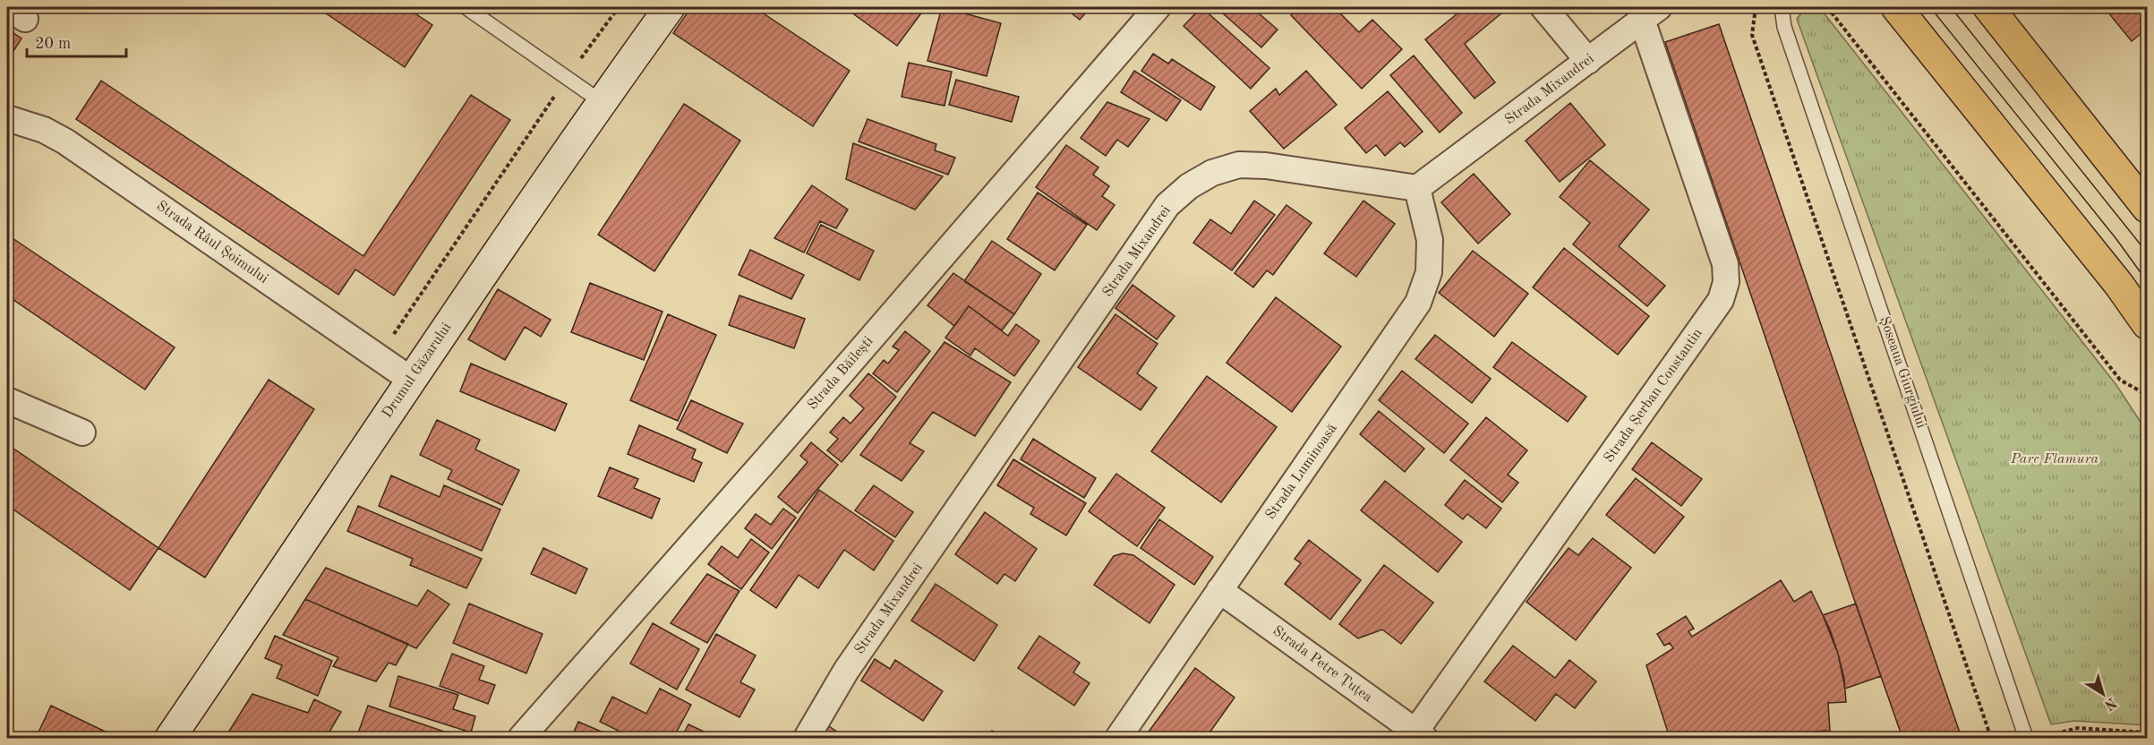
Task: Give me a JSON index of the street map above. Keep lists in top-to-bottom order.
{
  "streets": {
    "street": [
      "Strada Mixandrei",
      "Strada Râul Șoimului",
      "Drumul Găzarului",
      "Strada Băilești",
      "Strada Șerban Constantin",
      "Strada Luminoasă",
      "Strada Petre Țuțea"
    ],
    "lane": ["Șoseaua Giurgiului"]
  },
  "crossings": [
    ["Strada Mixandrei", "Strada Șerban Constantin"],
    ["Strada Mixandrei", "Strada Luminoasă"],
    ["Strada Râul Șoimului", "Drumul Găzarului"],
    ["Strada Șerban Constantin", "Strada Petre Țuțea"],
    ["Strada Luminoasă", "Strada Petre Țuțea"]
  ],
  "parks": ["Parc Flamura"],
  "scale_bar": "20 m",
  "north": "bottom right"
}
